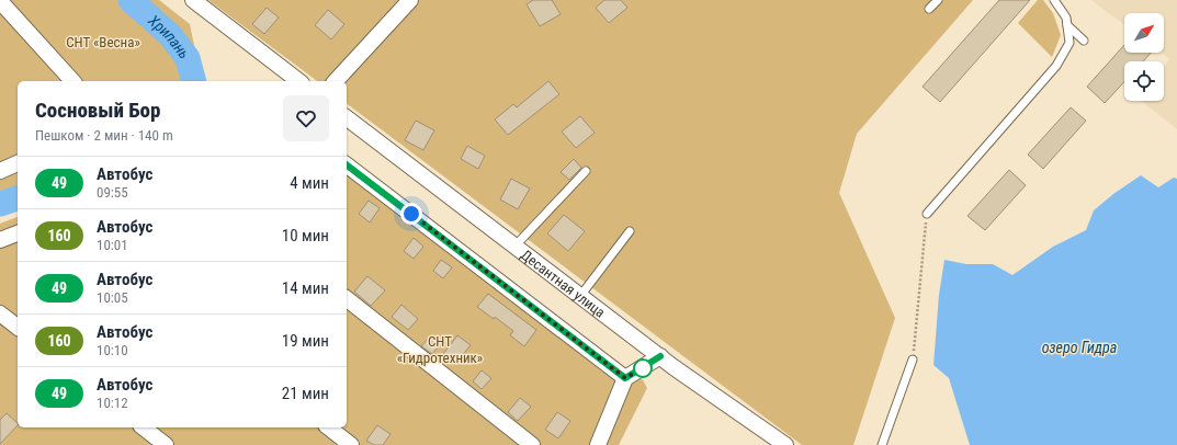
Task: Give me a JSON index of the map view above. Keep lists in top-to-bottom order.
{
  "streets": {
    "street": ["Десантная улица"]
  },
  "water": ["Хрипань", "озеро Гидра"],
  "parks": ["СНТ «Весна»", "СНТ «Гидротехник»"],
  "lines": ["bus line 49"],
  "north": "top right",
  "page": {
    "heading": ["Сосновый Бор", "Пешком · 2 мин · 140 m"],
    "list": [
      {
        "mark": "49",
        "name": "Автобус",
        "note": "09:55",
        "value": "4 мин"
      },
      {
        "mark": "160",
        "name": "Автобус",
        "note": "10:01",
        "value": "10 мин"
      },
      {
        "mark": "49",
        "name": "Автобус",
        "note": "10:05",
        "value": "14 мин"
      },
      {
        "mark": "160",
        "name": "Автобус",
        "note": "10:10",
        "value": "19 мин"
      },
      {
        "mark": "49",
        "name": "Автобус",
        "note": "10:12",
        "value": "21 мин"
      }
    ]
  }
}
